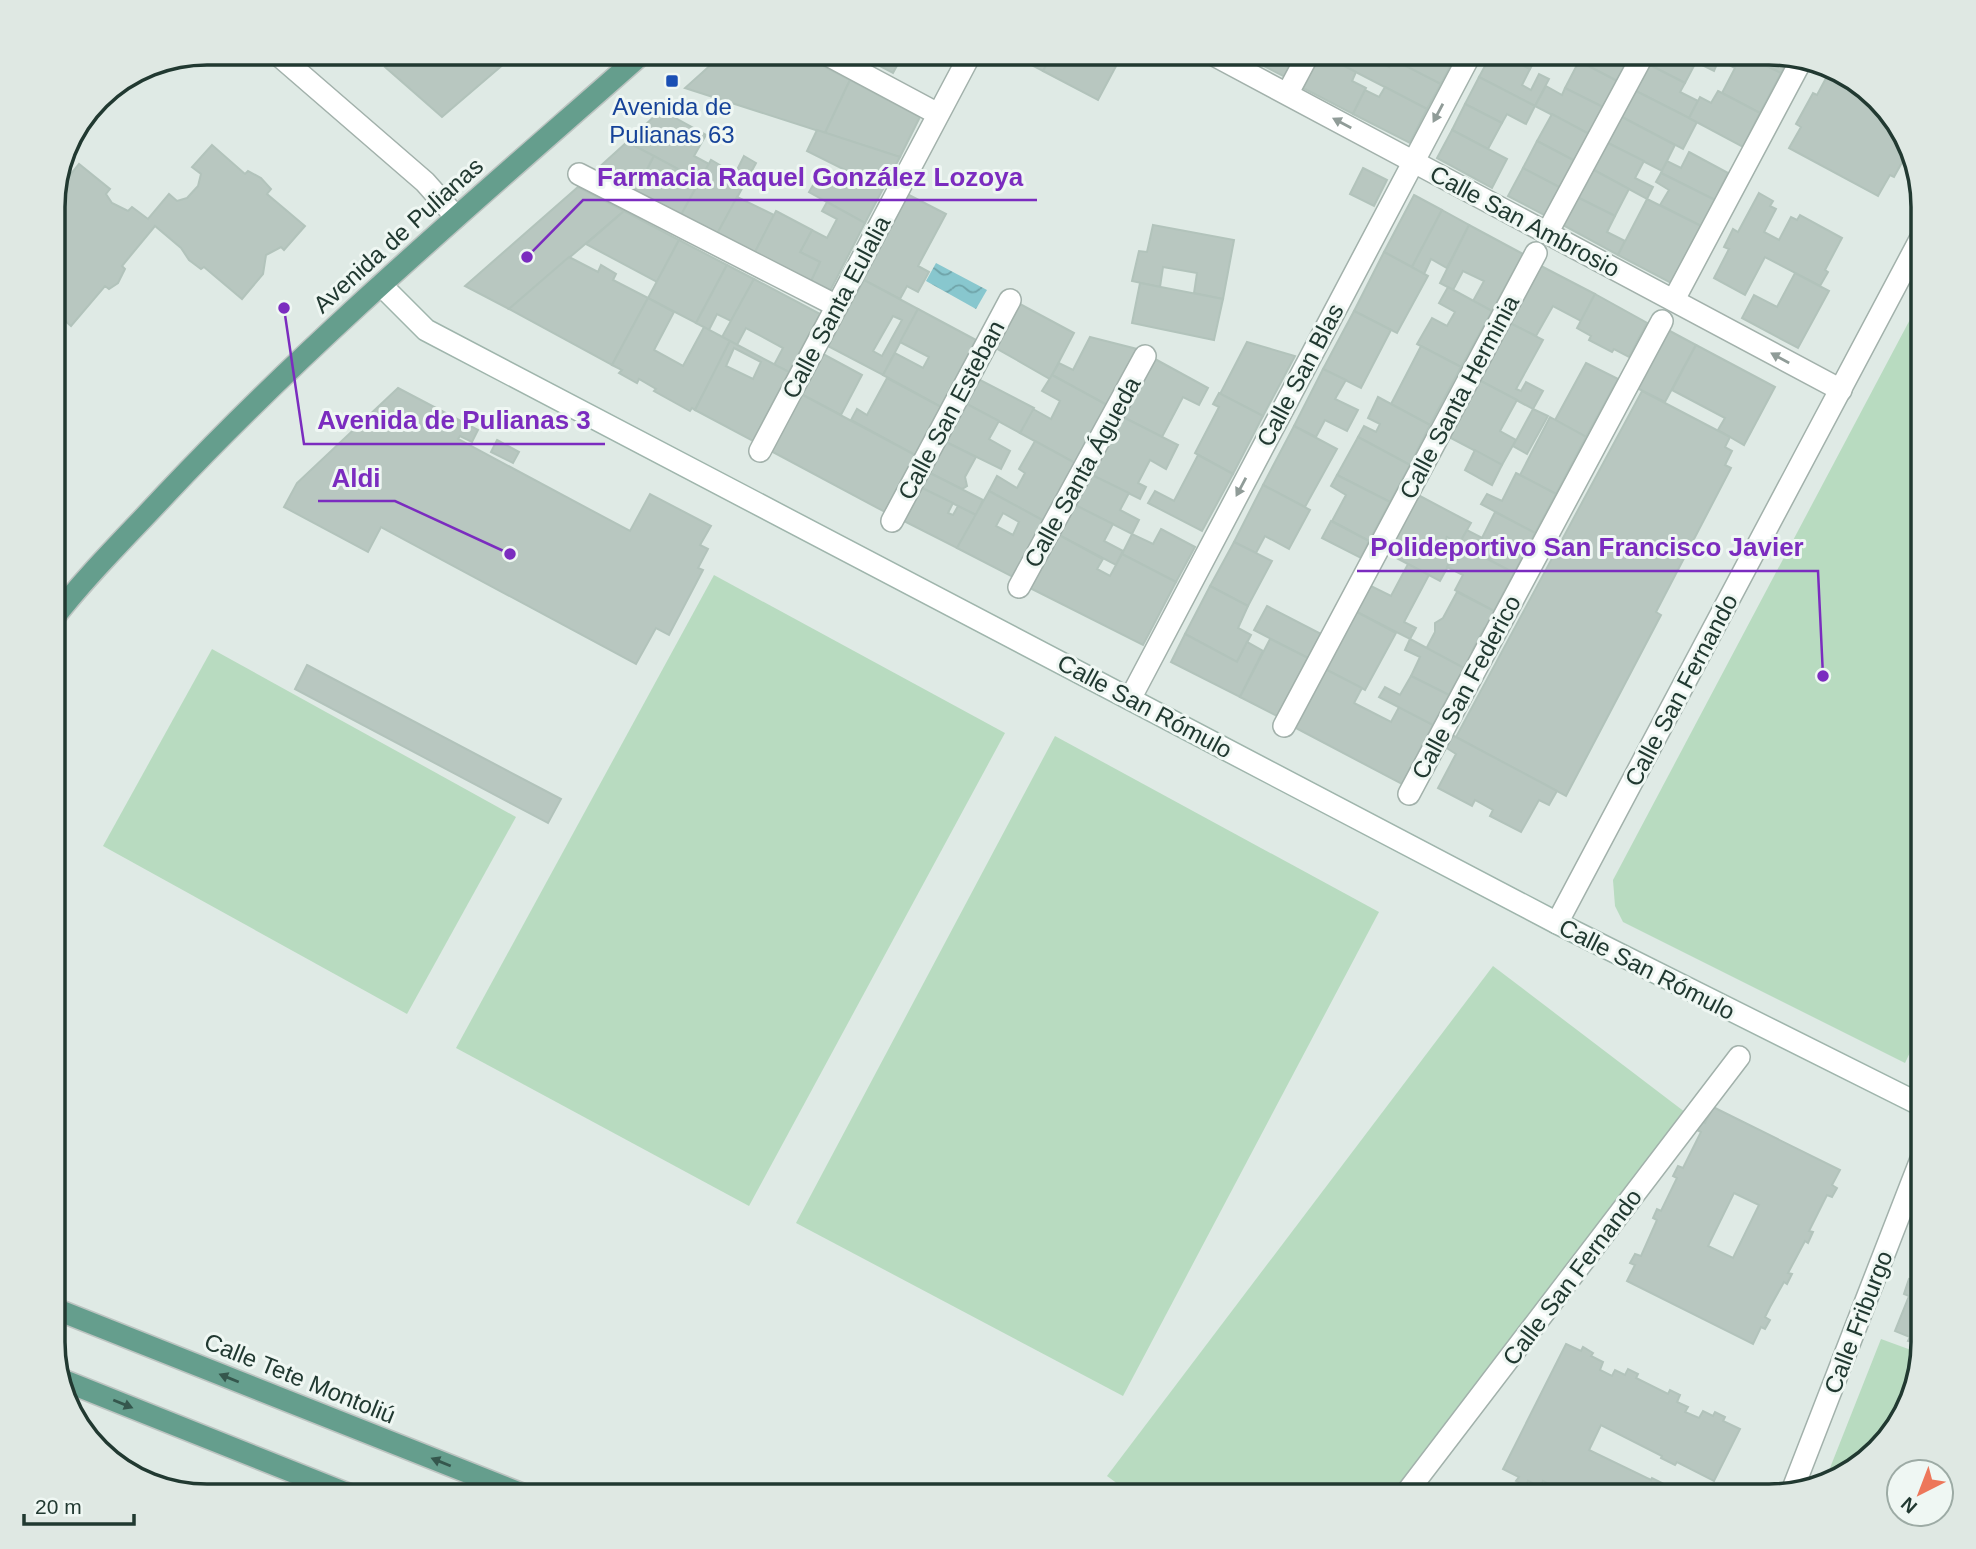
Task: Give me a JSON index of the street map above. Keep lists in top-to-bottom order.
{
  "streets": {
    "main road": ["Avenida de Pulianas", "Calle Tete Montoliú"],
    "street": [
      "Calle San Ambrosio",
      "Calle Santa Eulalia",
      "Calle San Blas",
      "Calle Santa Herminia",
      "Calle San Esteban",
      "Calle Santa Águeda",
      "Calle San Federico",
      "Calle San Fernando",
      "Calle San Rómulo",
      "Calle Friburgo"
    ]
  },
  "crossings": [
    ["Calle San Ambrosio", "Calle San Blas"],
    ["Calle San Ambrosio", "Calle San Fernando"],
    ["Avenida de Pulianas", "Calle San Rómulo"],
    ["Calle San Blas", "Calle San Rómulo"],
    ["Calle San Fernando", "Calle San Rómulo"]
  ],
  "one_way": ["Calle San Ambrosio", "Calle San Blas"],
  "places": {
    "transit": ["Avenida de Pulianas 63"],
    "other": [
      "Farmacia Raquel González Lozoya",
      "Avenida de Pulianas 3",
      "Aldi",
      "Polideportivo San Francisco Javier"
    ]
  },
  "scale_bar": "20 m",
  "north": "bottom left"
}
